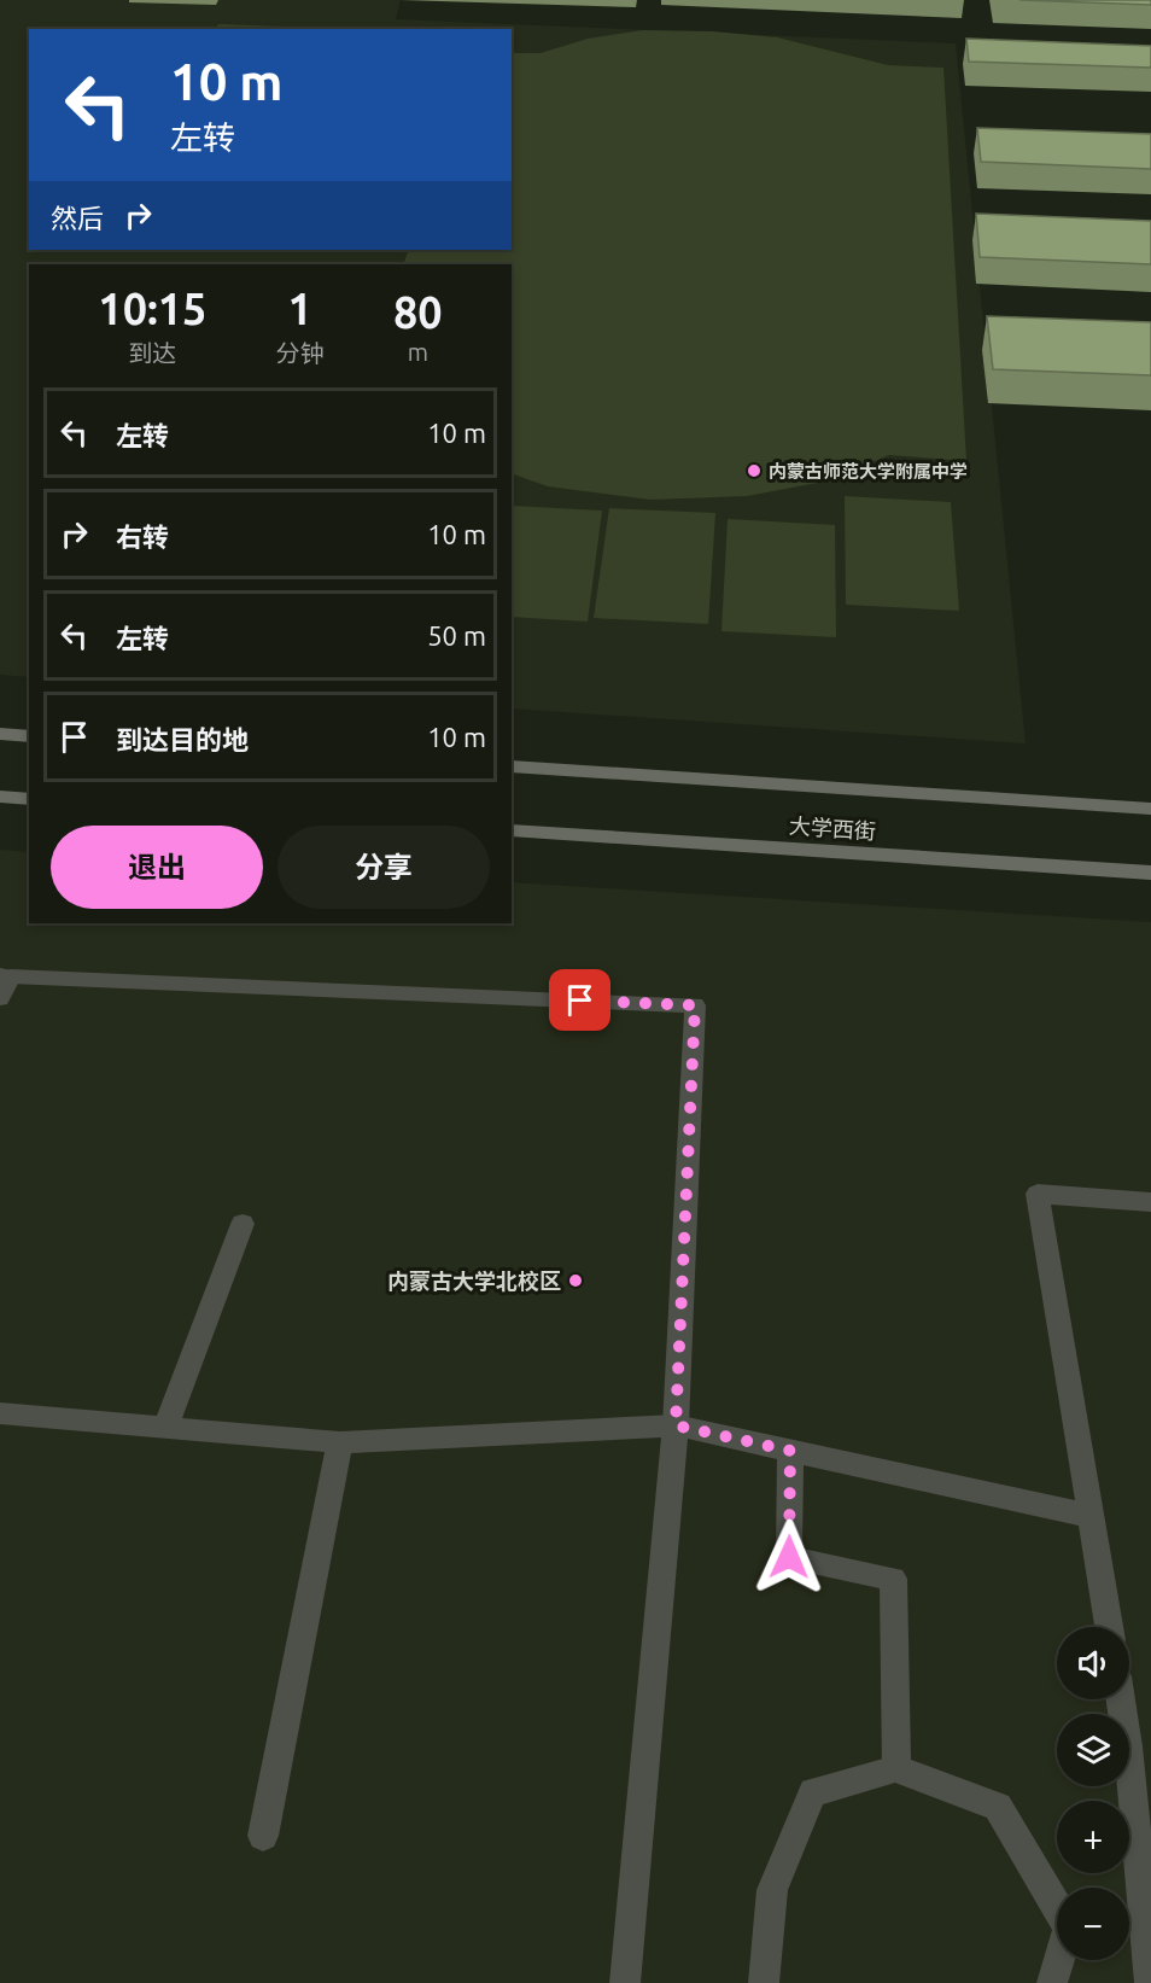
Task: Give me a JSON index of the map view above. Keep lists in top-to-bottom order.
{
  "streets": {
    "main road": ["大学西街"]
  },
  "places": ["内蒙古师范大学附属中学", "内蒙古大学北校区"],
  "page": {
    "turn": ["10 m", "左转"],
    "then": "然后",
    "eta": [
      "10:15",
      "到达",
      "1",
      "分钟",
      "80",
      "m"
    ],
    "list": [
      {
        "name": "左转",
        "value": "10 m"
      },
      {
        "name": "右转",
        "value": "10 m"
      },
      {
        "name": "左转",
        "value": "50 m"
      },
      {
        "name": "到达目的地",
        "value": "10 m"
      }
    ],
    "buttons": ["退出", "分享"],
    "map_buttons": ["+", "−"]
  }
}
